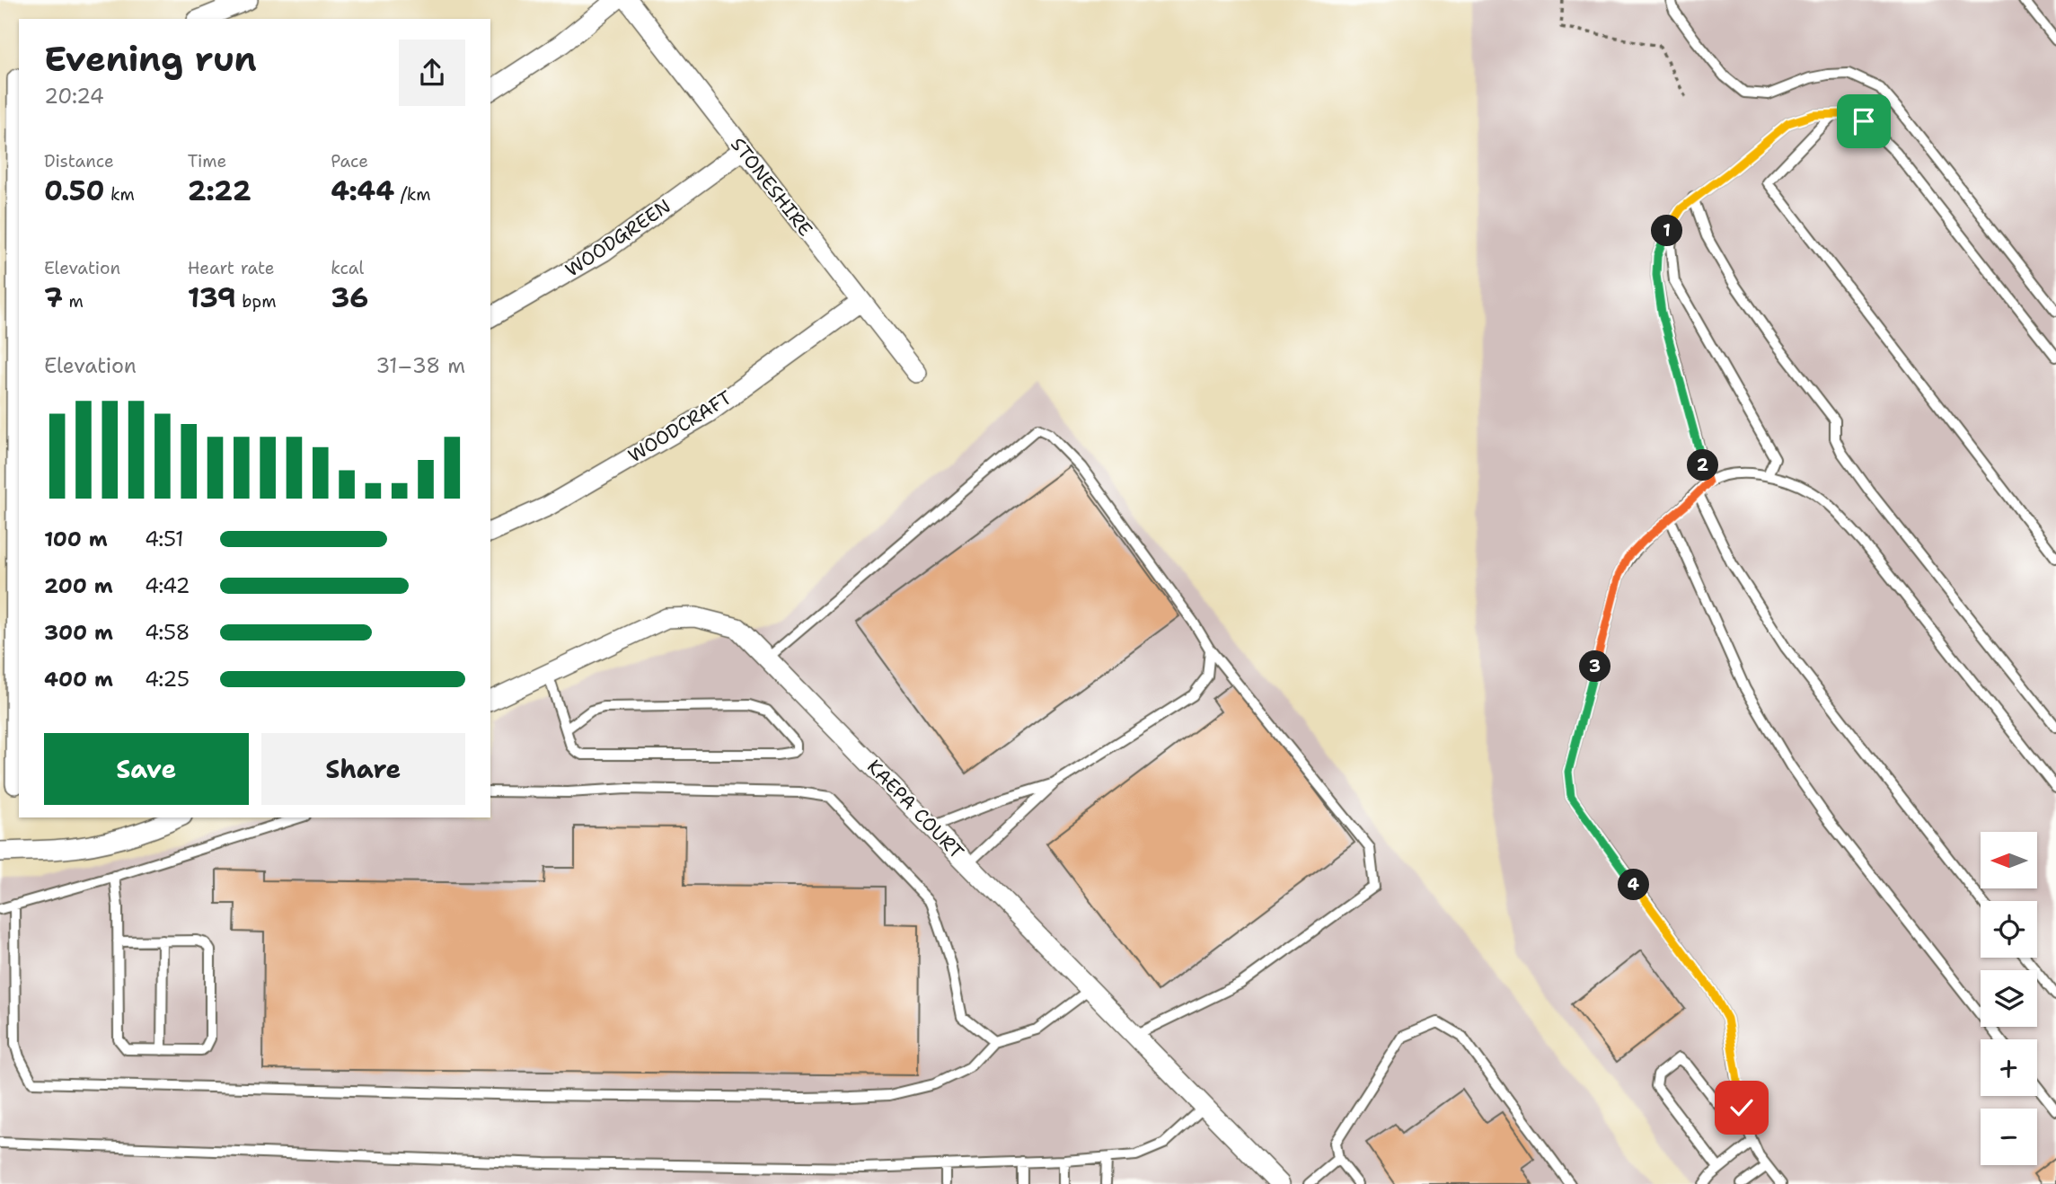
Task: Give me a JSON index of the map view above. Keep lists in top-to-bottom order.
{
  "streets": {
    "street": [
      "STONESHIRE",
      "WOODGREEN",
      "WOODCRAFT",
      "KAEPA COURT"
    ]
  },
  "crossings": [
    ["STONESHIRE", "WOODGREEN"],
    ["STONESHIRE", "WOODCRAFT"]
  ],
  "north": "left",
  "page": {
    "heading": ["Evening run", "20:24"],
    "stats": [
      ["Distance", "0.50 km"],
      ["Time", "2:22"],
      ["Pace", "4:44 /km"],
      ["Elevation", "7 m"],
      ["Heart rate", "139 bpm"],
      ["kcal", "36"]
    ],
    "pins": [
      "1",
      "2",
      "3",
      "4"
    ],
    "chart": ["Elevation", "31–38 m"],
    "list": [
      {
        "name": "100 m",
        "note": "4:51"
      },
      {
        "name": "200 m",
        "note": "4:42"
      },
      {
        "name": "300 m",
        "note": "4:58"
      },
      {
        "name": "400 m",
        "note": "4:25"
      }
    ],
    "buttons": ["Save", "Share"],
    "map_buttons": ["+", "−"]
  }
}
